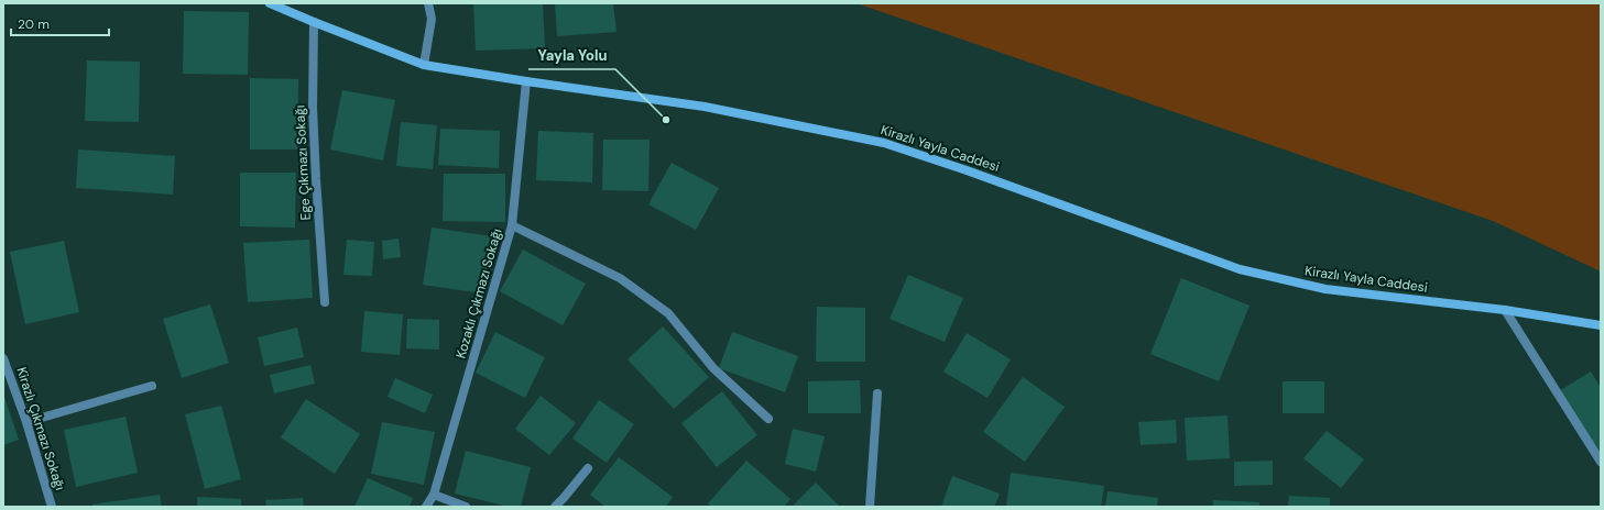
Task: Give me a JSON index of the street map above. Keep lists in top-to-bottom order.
{
  "streets": {
    "main road": ["Kirazlı Yayla Caddesi"],
    "street": ["Ege Çıkmazı Sokağı", "Kozaklı Çıkmazı Sokağı", "Kirazlı Çıkmazı Sokağı"]
  },
  "crossings": [
    ["Kirazlı Yayla Caddesi", "Ege Çıkmazı Sokağı"],
    ["Kirazlı Yayla Caddesi", "Kozaklı Çıkmazı Sokağı"]
  ],
  "places": ["Yayla Yolu"],
  "scale_bar": "20 m"
}
